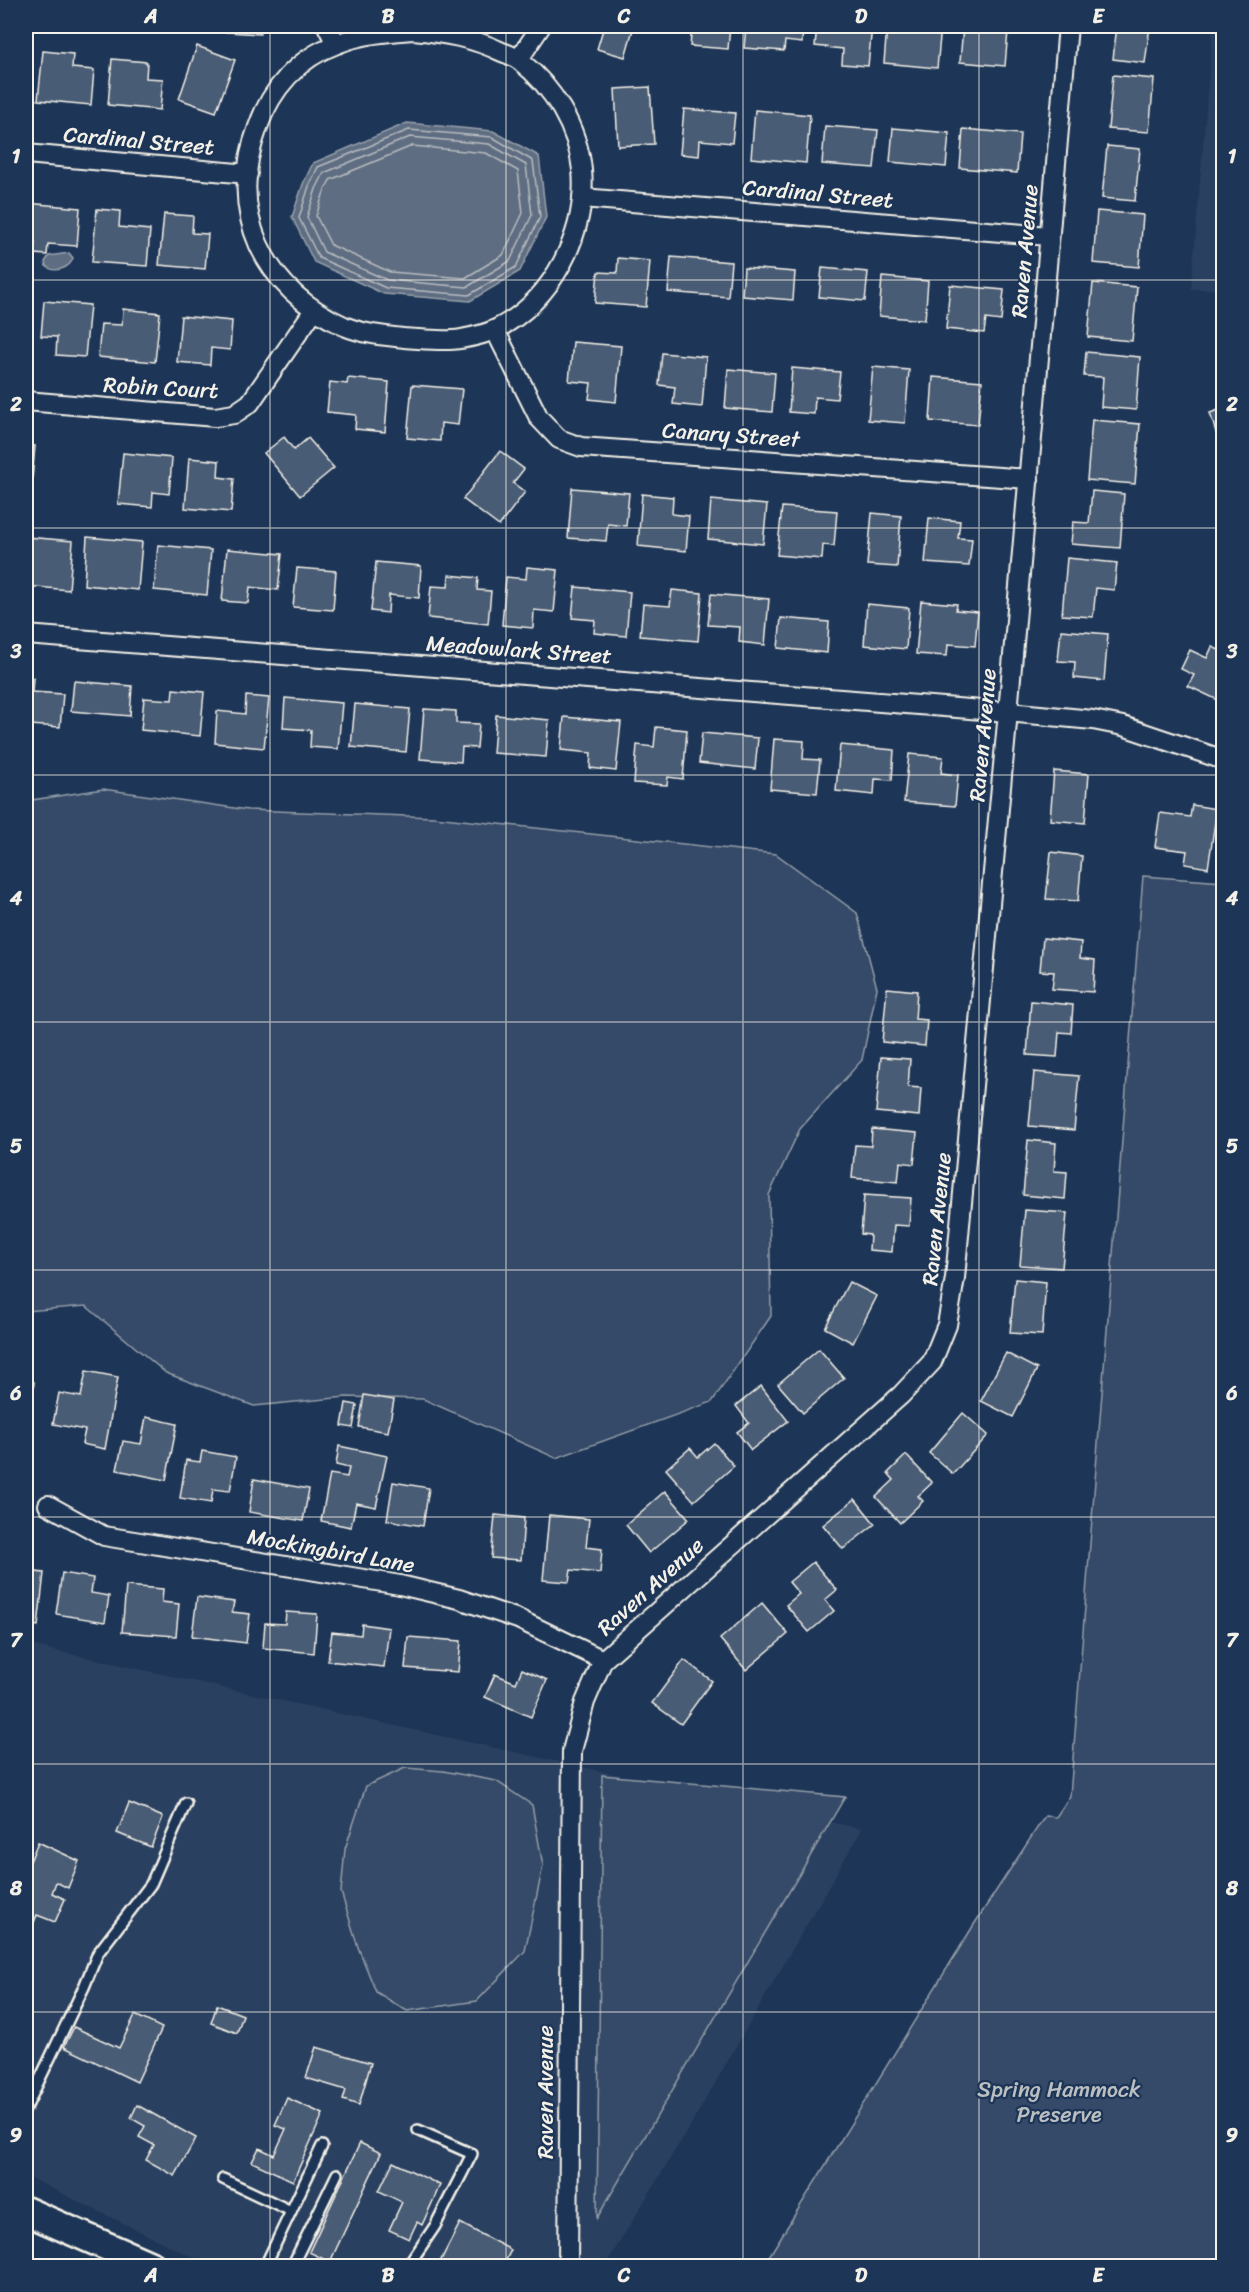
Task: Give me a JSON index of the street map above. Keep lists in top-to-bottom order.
{
  "streets": {
    "street": [
      "Cardinal Street",
      "Raven Avenue",
      "Robin Court",
      "Canary Street",
      "Meadowlark Street",
      "Mockingbird Lane"
    ]
  },
  "crossings": [
    ["Cardinal Street", "Raven Avenue"],
    ["Raven Avenue", "Canary Street"],
    ["Raven Avenue", "Meadowlark Street"],
    ["Raven Avenue", "Mockingbird Lane"]
  ],
  "parks": ["Spring Hammock Preserve"],
  "grid": {
    "columns": [
      "A",
      "B",
      "C",
      "D",
      "E"
    ],
    "rows": [
      "1",
      "2",
      "3",
      "4",
      "5",
      "6",
      "7",
      "8",
      "9"
    ]
  }
}
